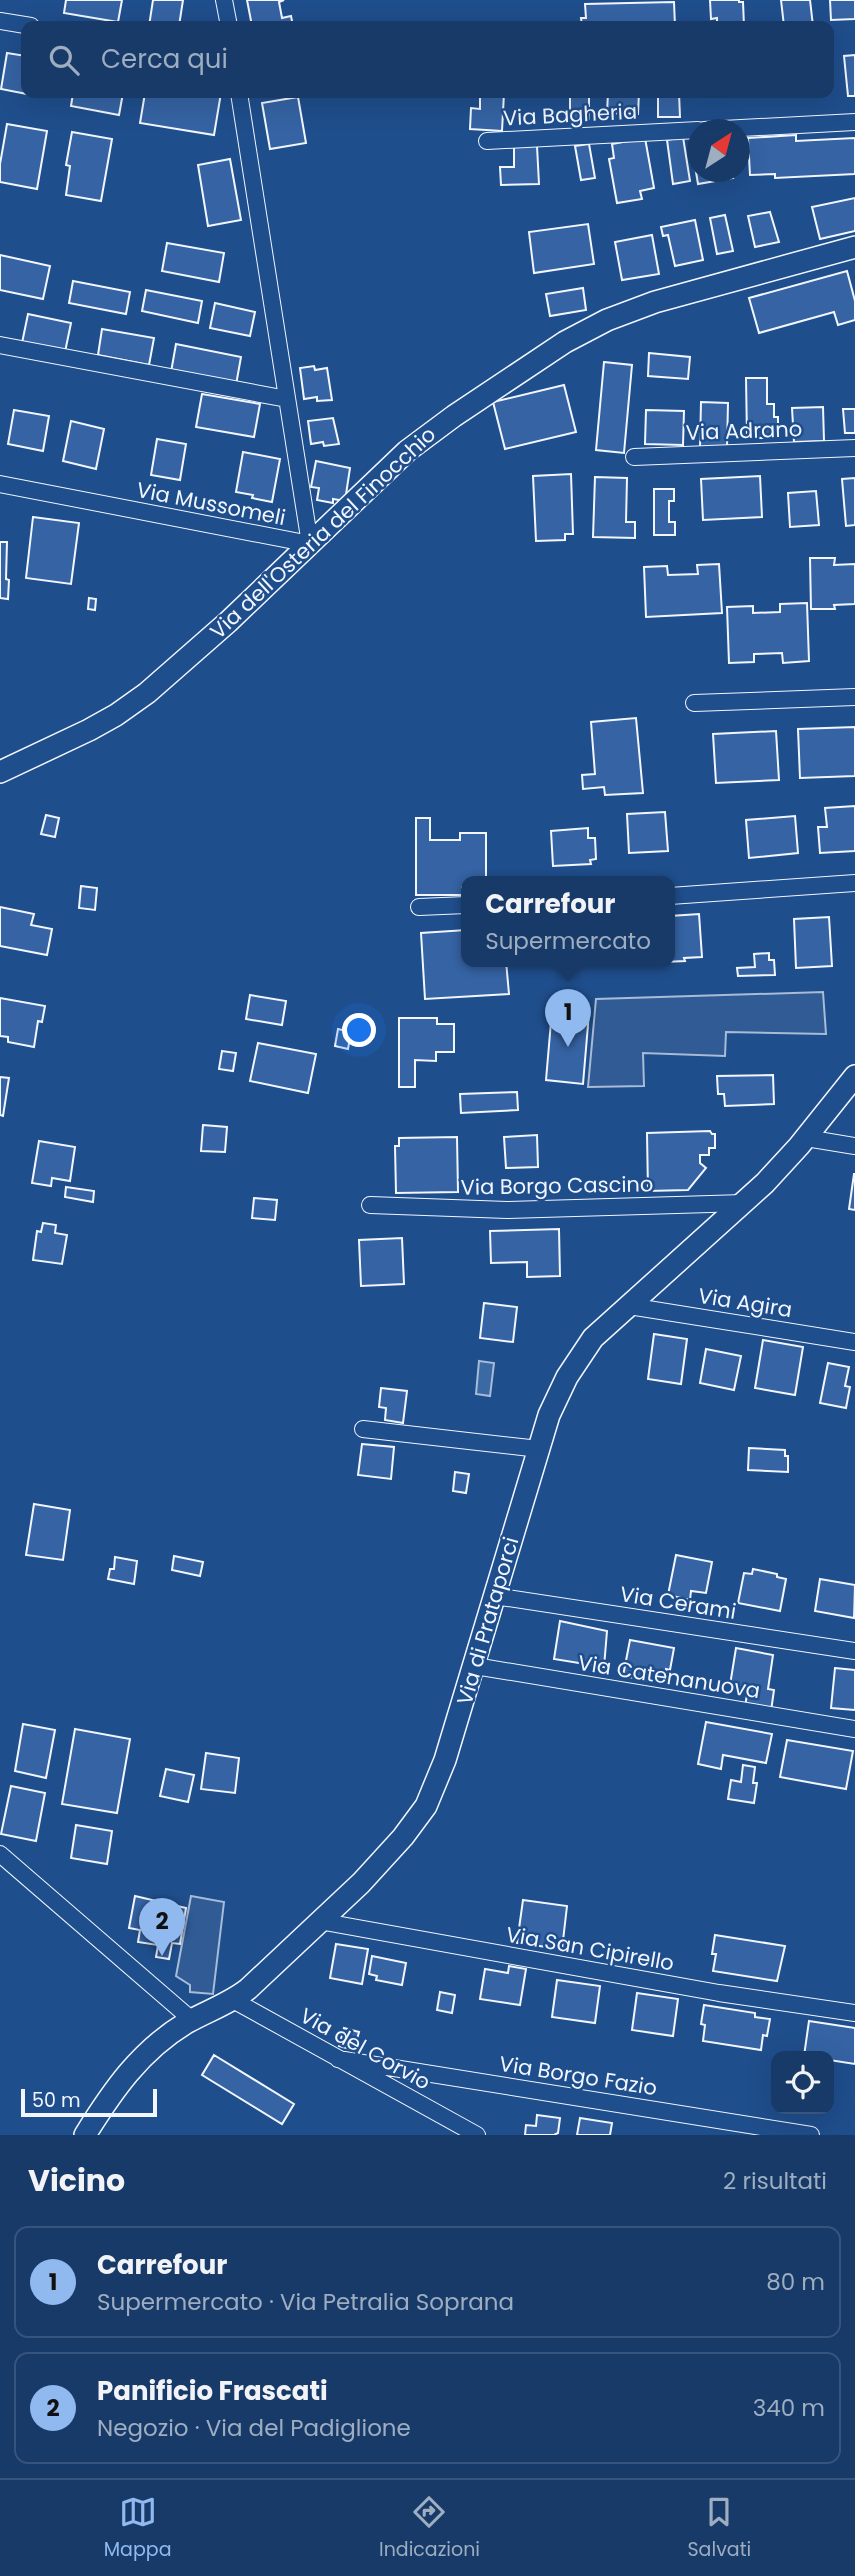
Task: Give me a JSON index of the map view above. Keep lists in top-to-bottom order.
{
  "streets": {
    "street": [
      "Via Bagheria",
      "Via Adrano",
      "Via Mussomeli",
      "Via dell'Osteria del Finocchio",
      "Via Borgo Cascino",
      "Via Agira",
      "Via Cerami",
      "Via di Prataporci",
      "Via Catenanuova",
      "Via San Cipirello",
      "Via del Corvio",
      "Via Borgo Fazio"
    ]
  },
  "crossings": [
    ["Via Mussomeli", "Via dell'Osteria del Finocchio"],
    ["Via Borgo Cascino", "Via di Prataporci"],
    ["Via Agira", "Via di Prataporci"],
    ["Via Cerami", "Via di Prataporci"],
    ["Via di Prataporci", "Via Catenanuova"],
    ["Via di Prataporci", "Via San Cipirello"],
    ["Via di Prataporci", "Via del Corvio"],
    ["Via del Corvio", "Via Borgo Fazio"]
  ],
  "scale_bar": "50 m",
  "north": "top right",
  "page": {
    "search": "Cerca qui",
    "popup": ["Carrefour", "Supermercato"],
    "pins": ["1", "2"],
    "scale": "50 m",
    "heading": ["Vicino", "2 risultati"],
    "list": [
      {
        "mark": "1",
        "name": "Carrefour",
        "note": "Supermercato · Via Petralia Soprana",
        "value": "80 m"
      },
      {
        "mark": "2",
        "name": "Panificio Frascati",
        "note": "Negozio · Via del Padiglione",
        "value": "340 m"
      }
    ],
    "nav": ["Mappa", "Indicazioni", "Salvati"]
  }
}
